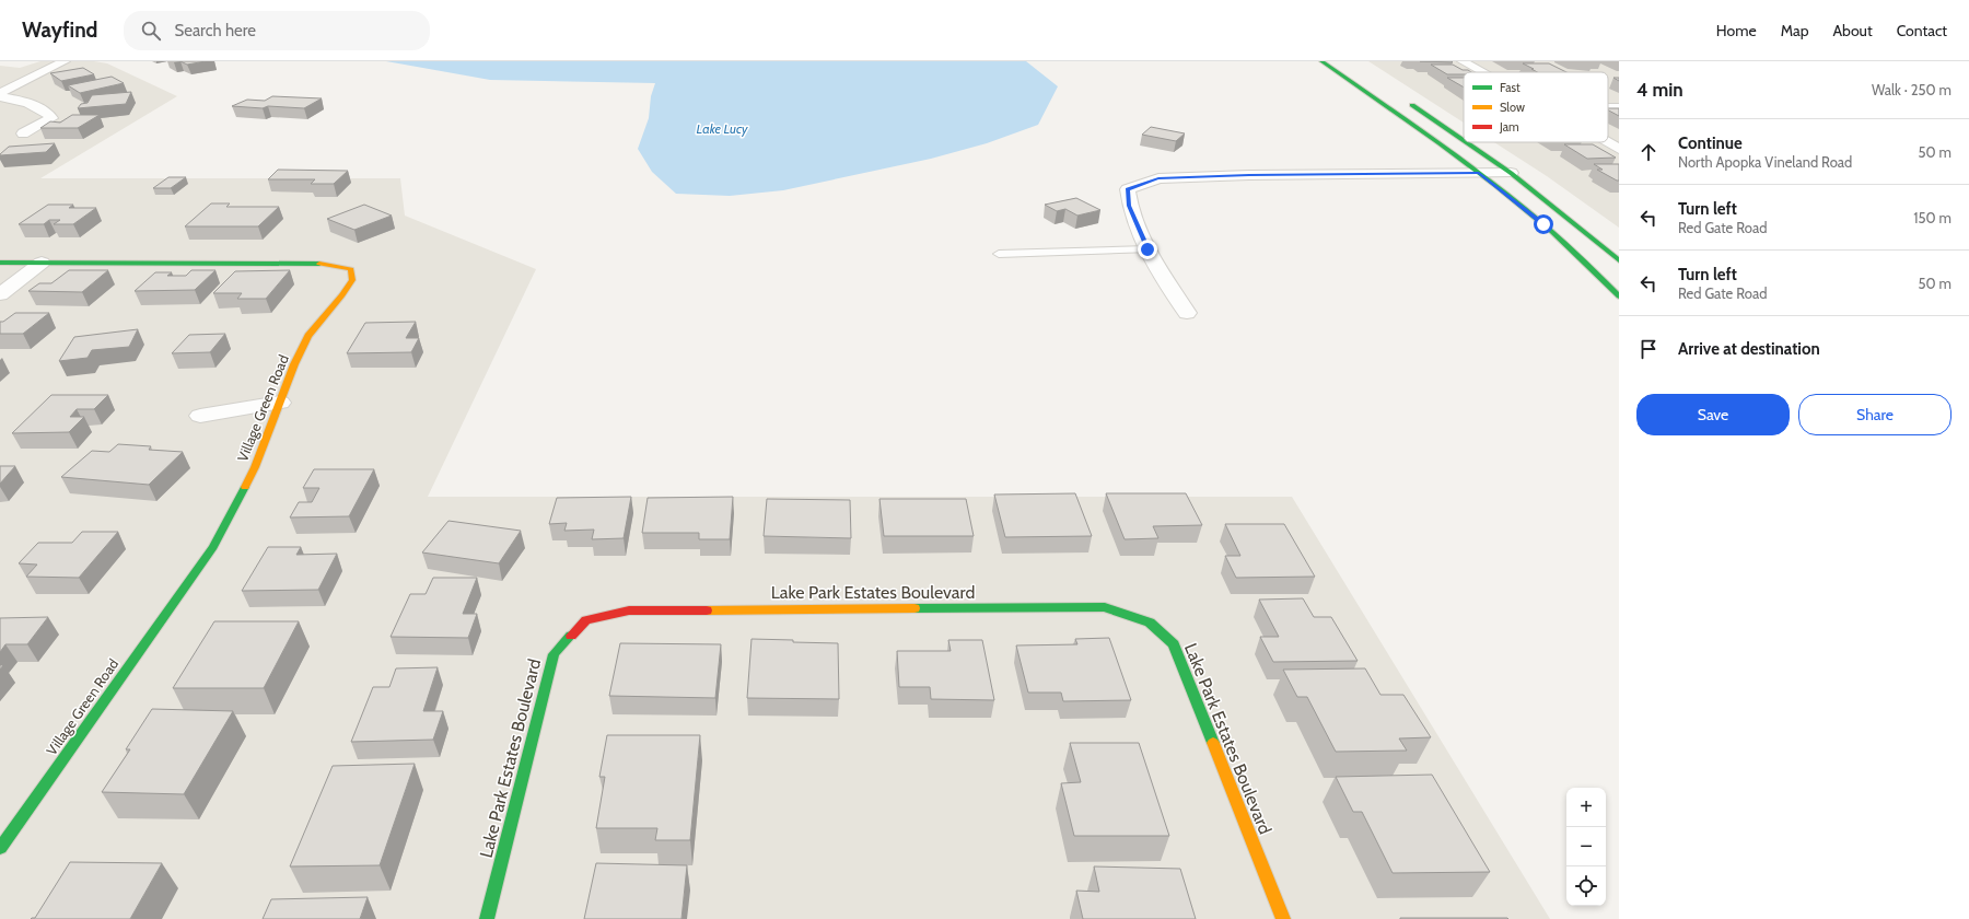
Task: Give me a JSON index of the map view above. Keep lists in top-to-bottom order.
{
  "streets": {
    "street": ["Village Green Road", "Lake Park Estates Boulevard"]
  },
  "water": ["Lake Lucy"],
  "legend": ["Fast", "Slow", "Jam"],
  "page": {
    "header": "Wayfind",
    "search": "Search here",
    "nav": [
      "Home",
      "Map",
      "About",
      "Contact"
    ],
    "heading": ["4 min", "Walk · 250 m"],
    "list": [
      ["Continue", "North Apopka Vineland Road", "50 m"],
      ["Turn left", "Red Gate Road", "150 m"],
      ["Turn left", "Red Gate Road", "50 m"],
      "Arrive at destination"
    ],
    "buttons": ["Save", "Share"],
    "map_buttons": ["+", "−"]
  }
}
